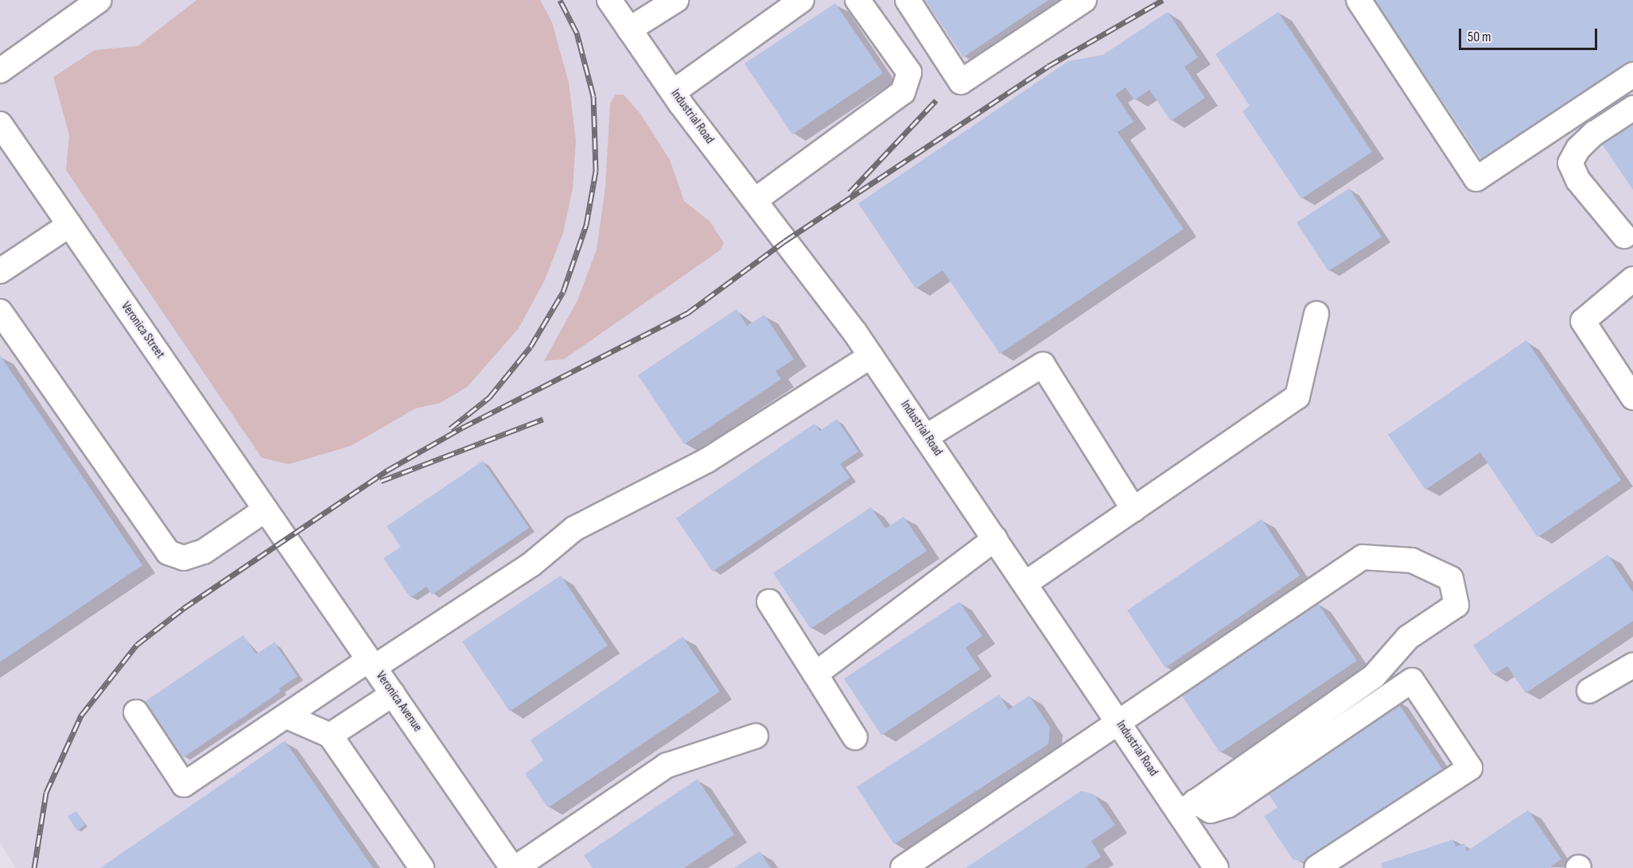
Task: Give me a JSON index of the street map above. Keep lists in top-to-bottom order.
{
  "streets": {
    "street": ["Industrial Road", "Veronica Street", "Veronica Avenue"]
  },
  "crossings": [
    ["Veronica Street", "Veronica Avenue"]
  ],
  "scale_bar": "50 m"
}
